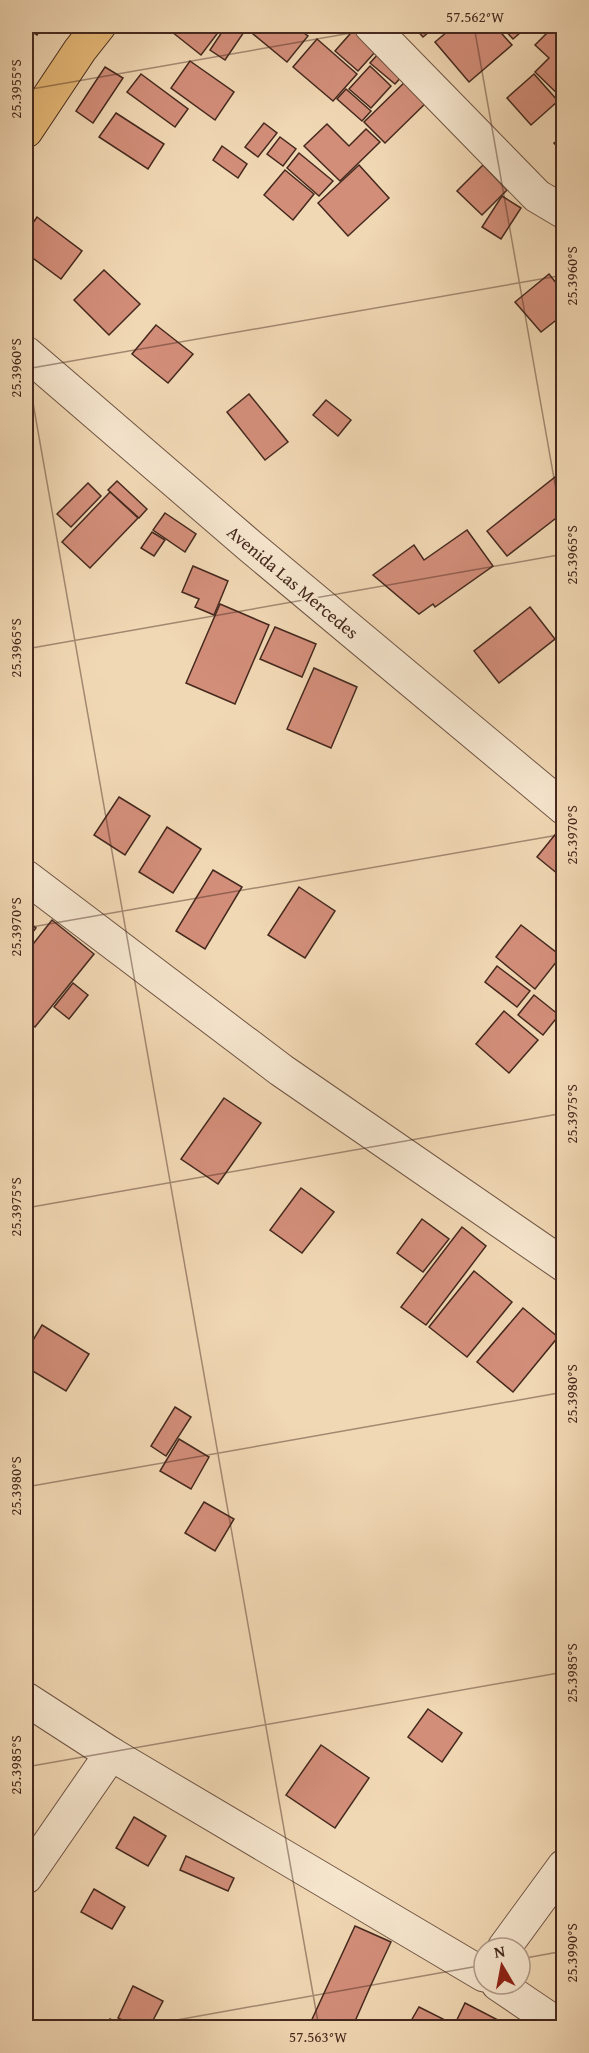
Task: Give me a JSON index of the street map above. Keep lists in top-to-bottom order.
{
  "streets": {
    "street": ["Avenida Las Mercedes"]
  },
  "north": "top",
  "coordinates": [
    "57.562°W",
    "25.3955°S",
    "25.3960°S",
    "25.3965°S",
    "25.3970°S",
    "25.3975°S",
    "25.3980°S",
    "25.3985°S",
    "25.3990°S",
    "57.563°W"
  ]
}
